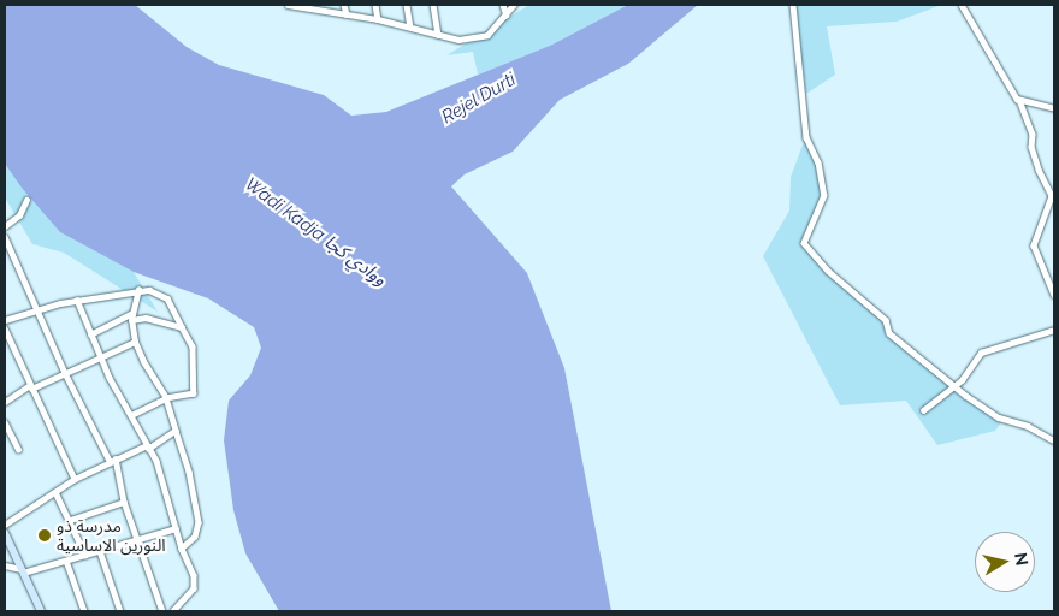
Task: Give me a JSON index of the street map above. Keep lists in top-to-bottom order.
{
  "water": ["Rejel Durti", "Wadi Kadja ووادي كجا"],
  "places": ["مدرسة ذو النورين الاساسية"],
  "north": "right"
}
